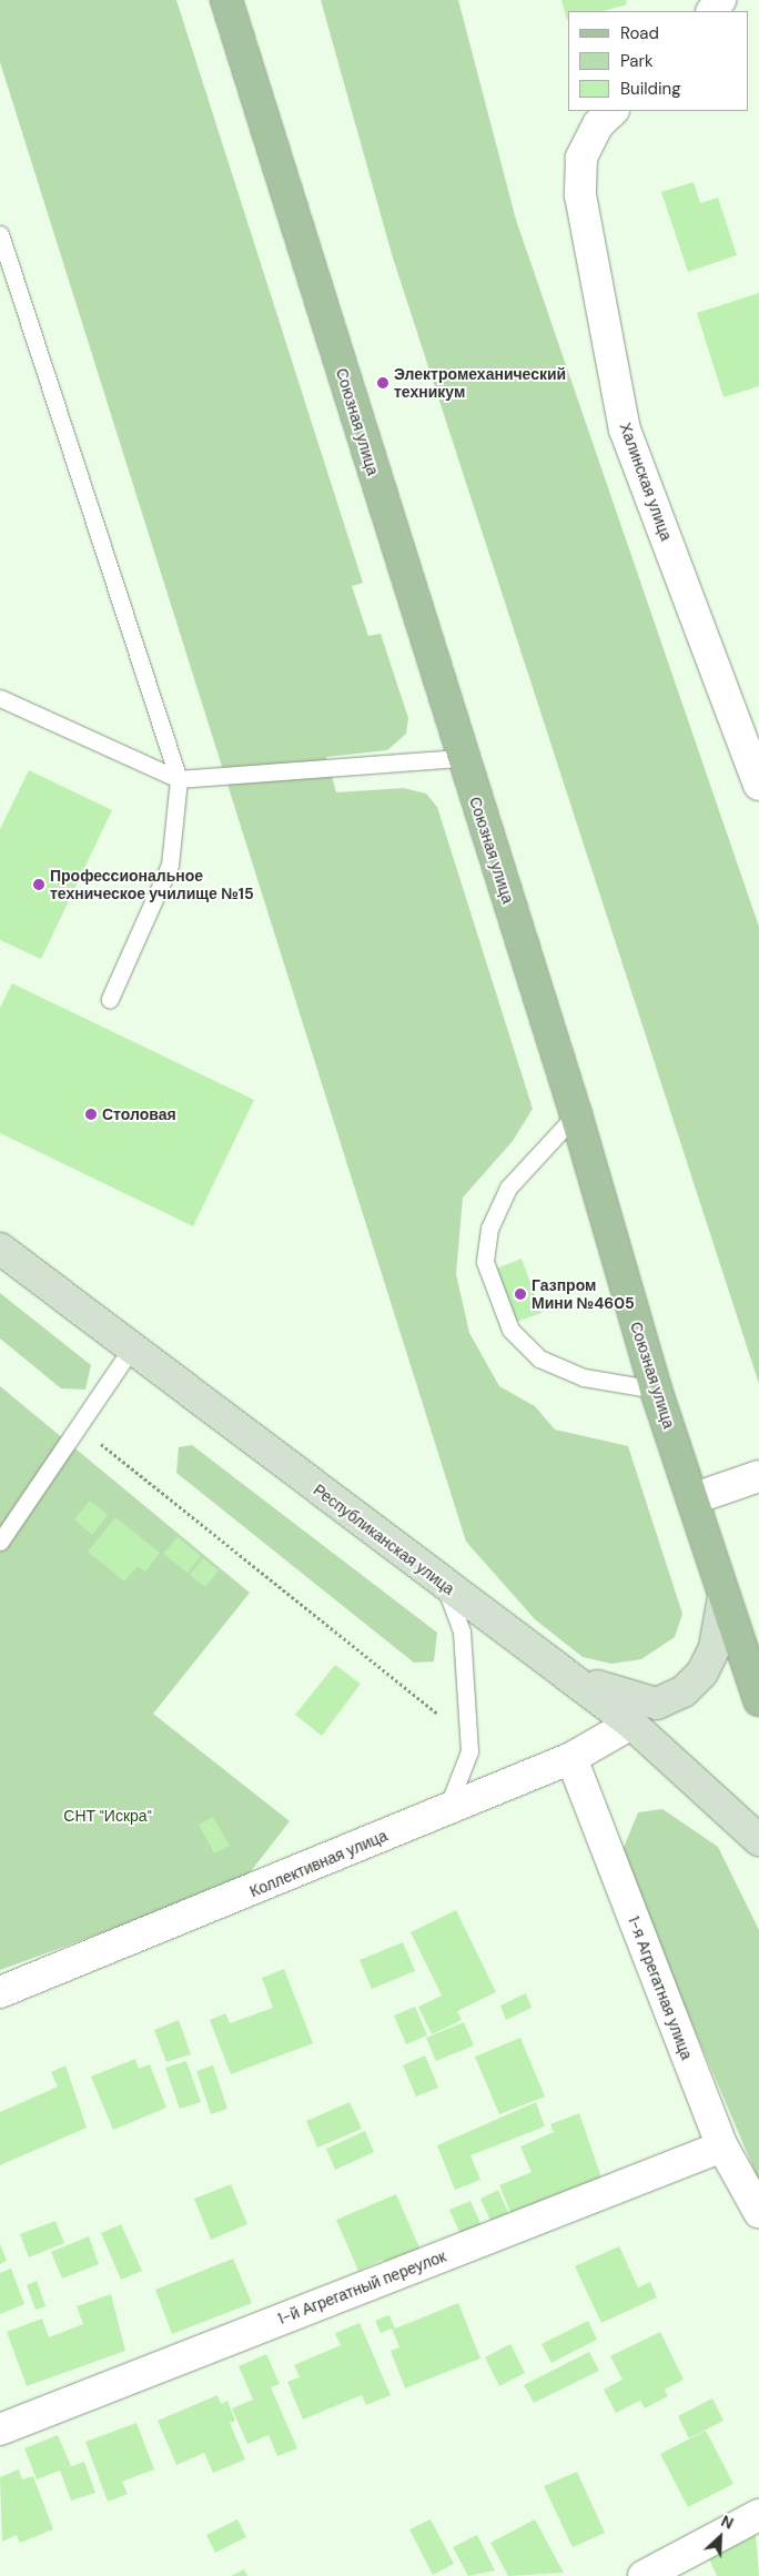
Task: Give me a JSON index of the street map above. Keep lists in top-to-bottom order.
{
  "streets": {
    "main road": ["Союзная улица", "Республиканская улица"],
    "street": [
      "Халинская улица",
      "Коллективная улица",
      "1-я Агрегатная улица",
      "1-й Агрегатный переулок"
    ]
  },
  "crossings": [
    ["Республиканская улица", "Коллективная улица"],
    ["Коллективная улица", "1-я Агрегатная улица"],
    ["1-я Агрегатная улица", "1-й Агрегатный переулок"]
  ],
  "parks": ["СНТ \"Искра\""],
  "places": [
    "Электромеханический техникум",
    "Профессиональное техническое училище №15",
    "Столовая",
    "Газпром Мини №4605"
  ],
  "legend": ["Road", "Park", "Building"],
  "north": "top right"
}
